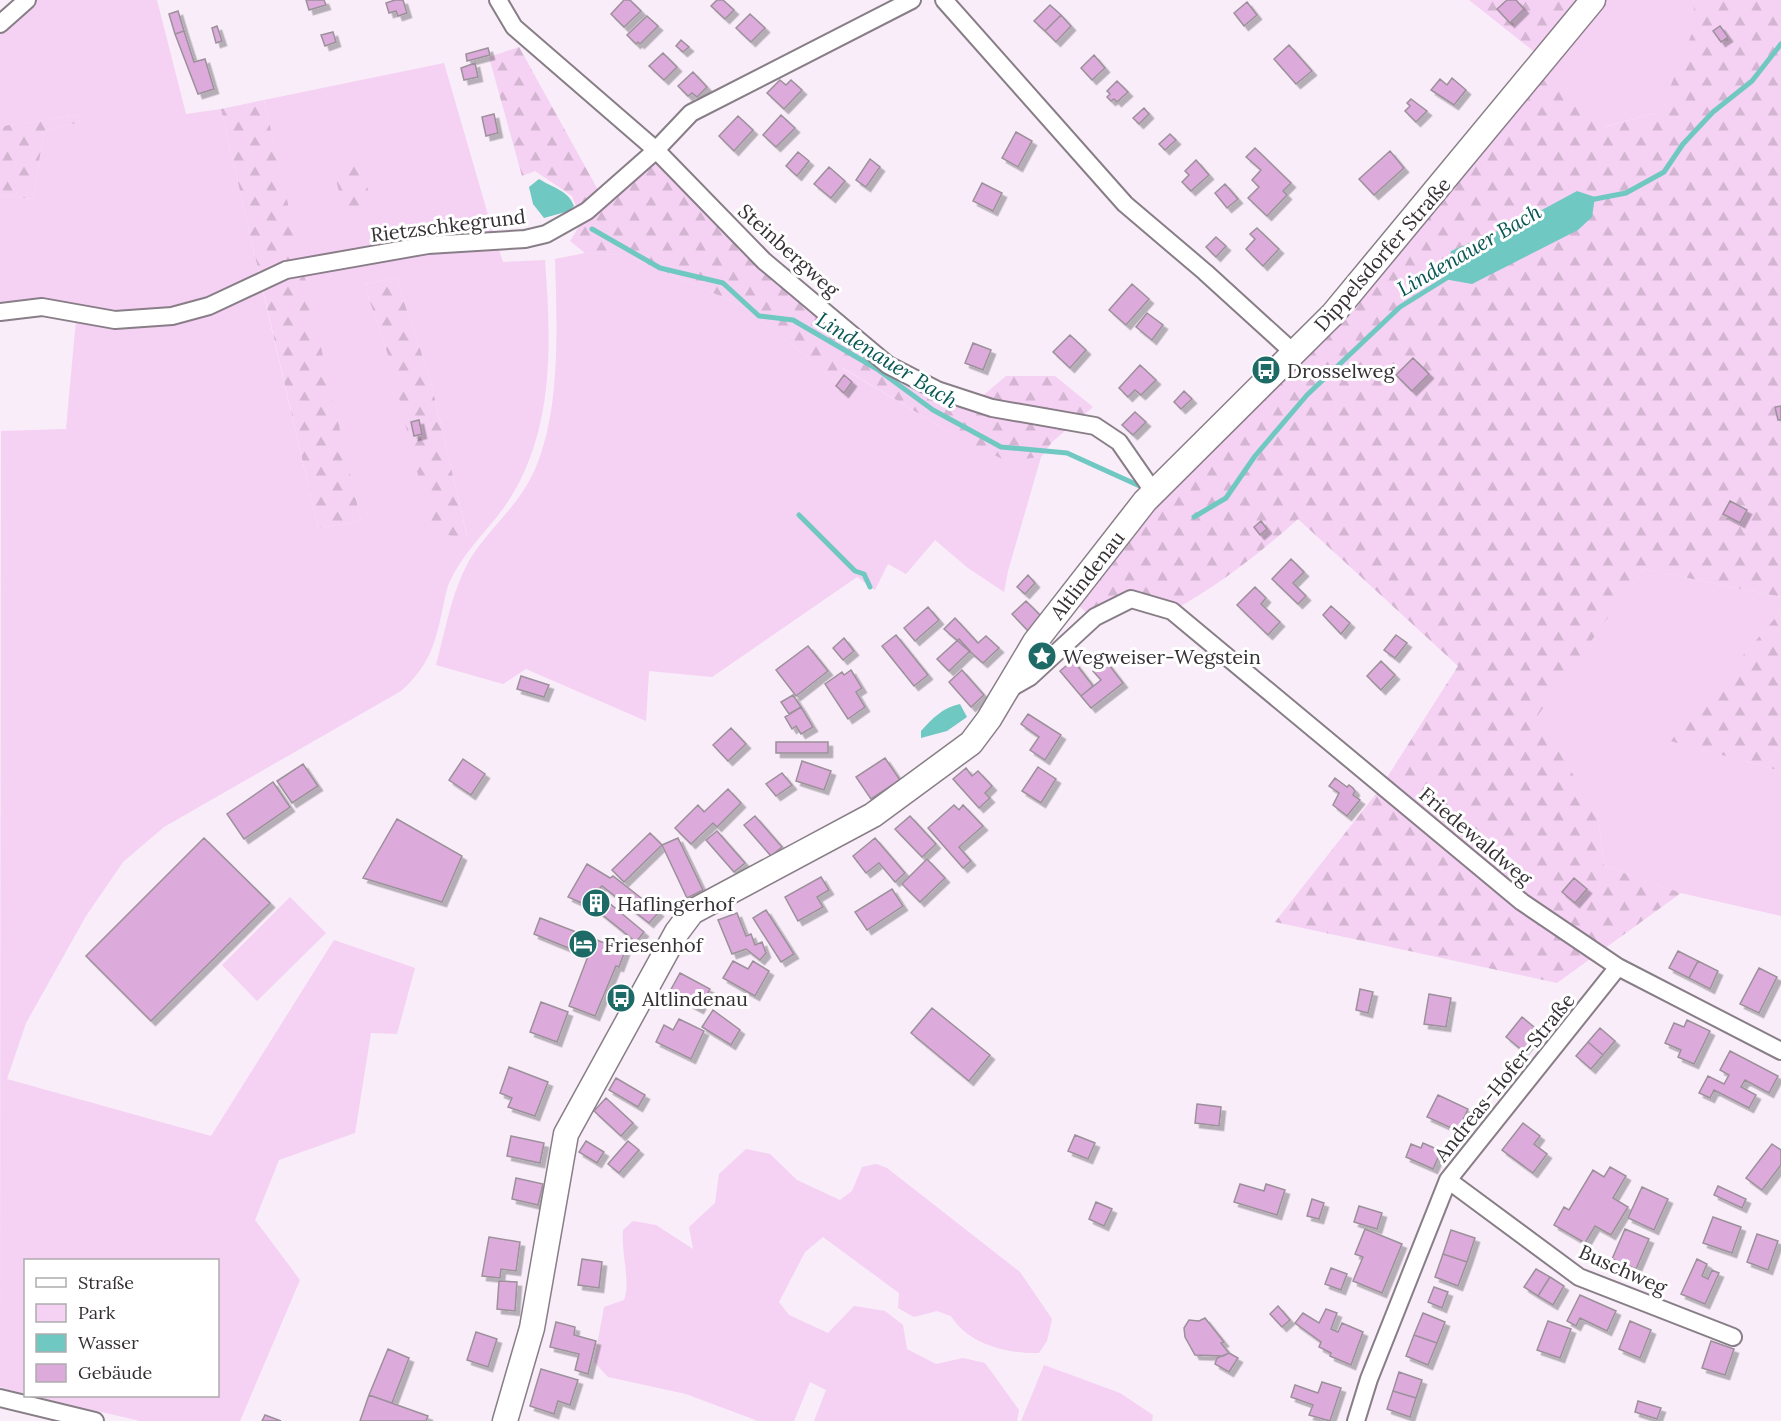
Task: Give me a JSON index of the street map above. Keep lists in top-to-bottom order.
{
  "streets": {
    "street": [
      "Rietzschkegrund",
      "Steinbergweg",
      "Dippelsdorfer Straße",
      "Altlindenau",
      "Friedewaldweg",
      "Andreas-Hofer-Straße",
      "Buschweg"
    ]
  },
  "crossings": [
    ["Rietzschkegrund", "Steinbergweg"],
    ["Steinbergweg", "Dippelsdorfer Straße"],
    ["Steinbergweg", "Altlindenau"],
    ["Dippelsdorfer Straße", "Altlindenau"],
    ["Altlindenau", "Friedewaldweg"],
    ["Friedewaldweg", "Andreas-Hofer-Straße"],
    ["Andreas-Hofer-Straße", "Buschweg"]
  ],
  "water": ["Lindenauer Bach"],
  "places": {
    "bus stop": ["Drosselweg", "Altlindenau"],
    "place": ["Wegweiser-Wegstein"],
    "building": ["Haflingerhof"],
    "hotel": ["Friesenhof"]
  },
  "legend": [
    "Straße",
    "Park",
    "Wasser",
    "Gebäude"
  ]
}
